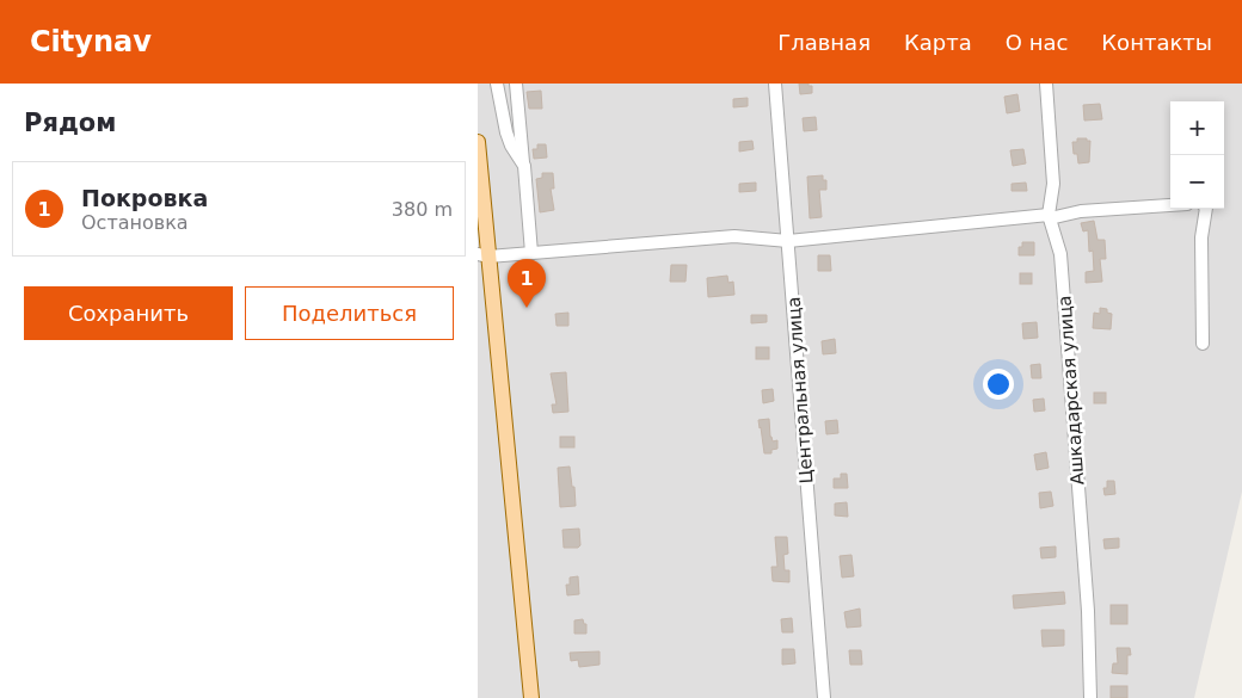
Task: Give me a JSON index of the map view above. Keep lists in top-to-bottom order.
{
  "streets": {
    "street": ["Центральная улица", "Ашкадарская улица"]
  },
  "page": {
    "header": "Citynav",
    "nav": [
      "Главная",
      "Карта",
      "О нас",
      "Контакты"
    ],
    "heading": "Рядом",
    "map_buttons": ["+", "−"],
    "list": [
      {
        "mark": "1",
        "name": "Покровка",
        "note": "Остановка",
        "value": "380 m"
      }
    ],
    "pins": "1",
    "buttons": ["Сохранить", "Поделиться"]
  }
}
